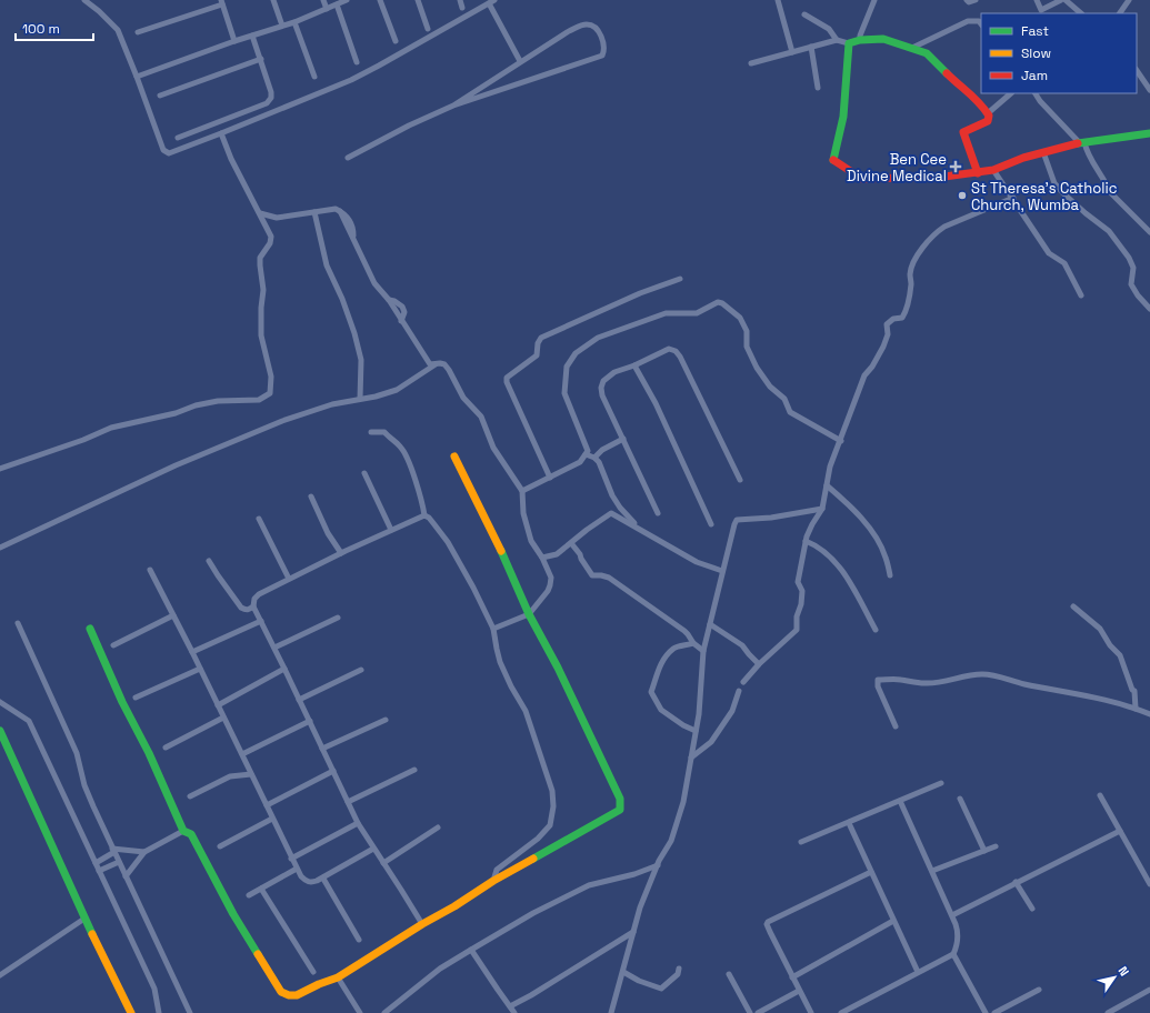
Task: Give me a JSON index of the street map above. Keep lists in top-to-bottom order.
{
  "places": {
    "health": ["Ben Cee Divine Medical"],
    "other": ["St Theresa's Catholic Church, Wumba"]
  },
  "legend": ["Fast", "Slow", "Jam"],
  "scale_bar": "100 m",
  "north": "top right"
}
